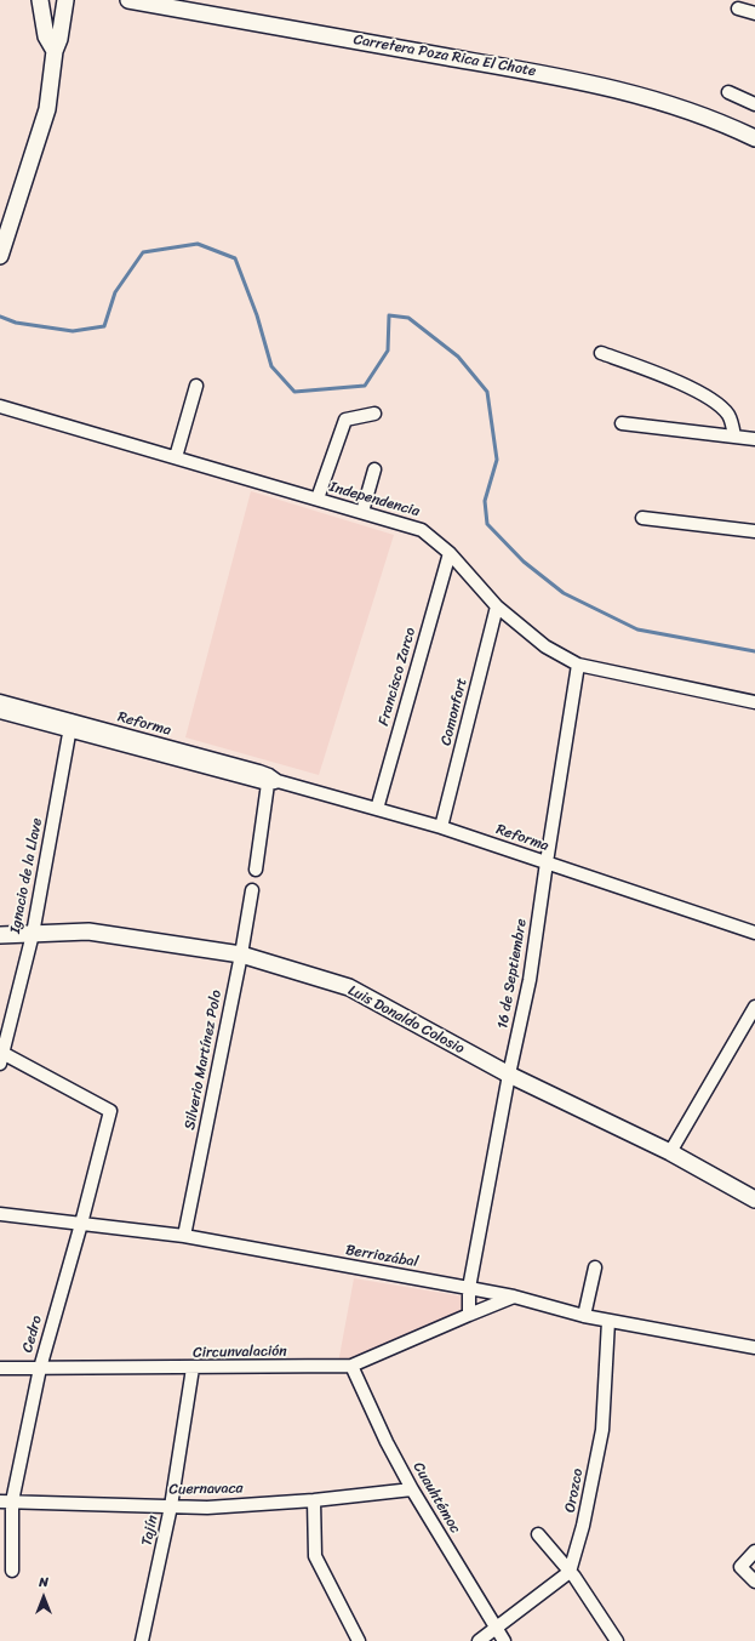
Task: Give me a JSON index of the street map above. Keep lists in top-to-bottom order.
{
  "streets": {
    "main road": ["Carretera Poza Rica El Chote", "Luis Donaldo Colosio"],
    "street": [
      "Independencia",
      "Francisco Zarco",
      "Comonfort",
      "Reforma",
      "Ignacio de la Llave",
      "16 de Septiembre",
      "Silverio Martínez Polo",
      "Berriozábal",
      "Cedro",
      "Circunvalación",
      "Cuernavaca",
      "Orozco",
      "Cuauhtémoc",
      "Tajín"
    ]
  },
  "crossings": [
    ["Independencia", "Francisco Zarco"],
    ["Independencia", "Comonfort"],
    ["Independencia", "16 de Septiembre"],
    ["Francisco Zarco", "Reforma"],
    ["Comonfort", "Reforma"],
    ["Reforma", "Ignacio de la Llave"],
    ["Reforma", "16 de Septiembre"],
    ["Ignacio de la Llave", "Luis Donaldo Colosio"],
    ["Ignacio de la Llave", "Cedro"],
    ["16 de Septiembre", "Luis Donaldo Colosio"],
    ["16 de Septiembre", "Berriozábal"],
    ["Luis Donaldo Colosio", "Silverio Martínez Polo"],
    ["Silverio Martínez Polo", "Berriozábal"],
    ["Berriozábal", "Cedro"],
    ["Berriozábal", "Circunvalación"],
    ["Berriozábal", "Orozco"],
    ["Cedro", "Circunvalación"],
    ["Cedro", "Cuernavaca"],
    ["Circunvalación", "Cuauhtémoc"],
    ["Circunvalación", "Tajín"],
    ["Cuernavaca", "Cuauhtémoc"],
    ["Cuernavaca", "Tajín"]
  ],
  "north": "top"
}
